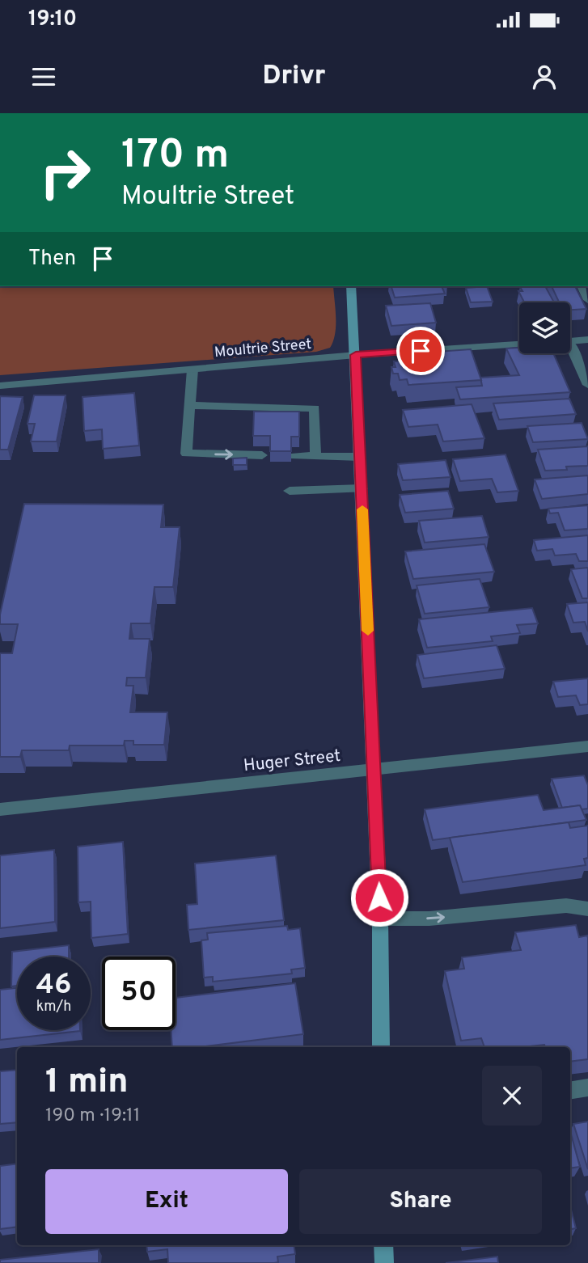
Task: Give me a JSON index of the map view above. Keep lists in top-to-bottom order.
{
  "streets": {
    "street": ["Moultrie Street", "Huger Street"]
  },
  "page": {
    "status": "19:10",
    "header": "Drivr",
    "turn": ["170 m", "Moultrie Street"],
    "then": "Then",
    "speed": "46 km/h",
    "limit": "50",
    "heading": ["1 min", "190 m · 19:11"],
    "buttons": ["Exit", "Share"]
  }
}
